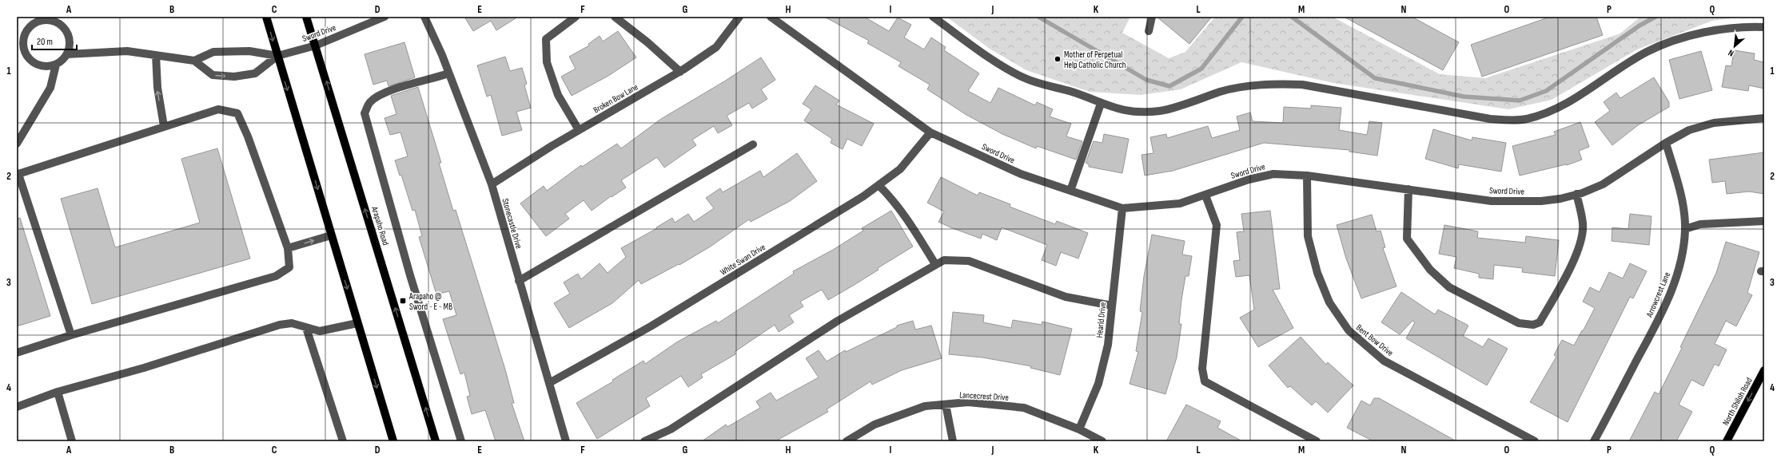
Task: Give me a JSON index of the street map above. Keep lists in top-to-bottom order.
{
  "streets": {
    "main road": ["Arapaho Road", "North Shiloh Road"],
    "street": [
      "Sword Drive",
      "Broken Bow Lane",
      "Stonecastle Drive",
      "White Swan Drive",
      "Arrowcrest Lane",
      "Hearld Drive",
      "Bent Bow Drive",
      "Lancecrest Drive"
    ]
  },
  "crossings": [
    ["Sword Drive", "Arapaho Road"],
    ["Sword Drive", "White Swan Drive"],
    ["Sword Drive", "Arrowcrest Lane"],
    ["Sword Drive", "Hearld Drive"],
    ["Sword Drive", "Bent Bow Drive"],
    ["Broken Bow Lane", "Stonecastle Drive"],
    ["Stonecastle Drive", "White Swan Drive"],
    ["Hearld Drive", "Lancecrest Drive"]
  ],
  "one_way": ["North Shiloh Road"],
  "places": {
    "other": ["Mother of Perpetual Help Catholic Church"],
    "transit": ["Arapaho @ Sword - E - MB"]
  },
  "scale_bar": "20 m",
  "north": "bottom left",
  "grid": {
    "columns": [
      "A",
      "B",
      "C",
      "D",
      "E",
      "F",
      "G",
      "H",
      "I",
      "J",
      "K",
      "L",
      "M",
      "N",
      "O",
      "P",
      "Q"
    ],
    "rows": [
      "1",
      "2",
      "3",
      "4"
    ]
  }
}
